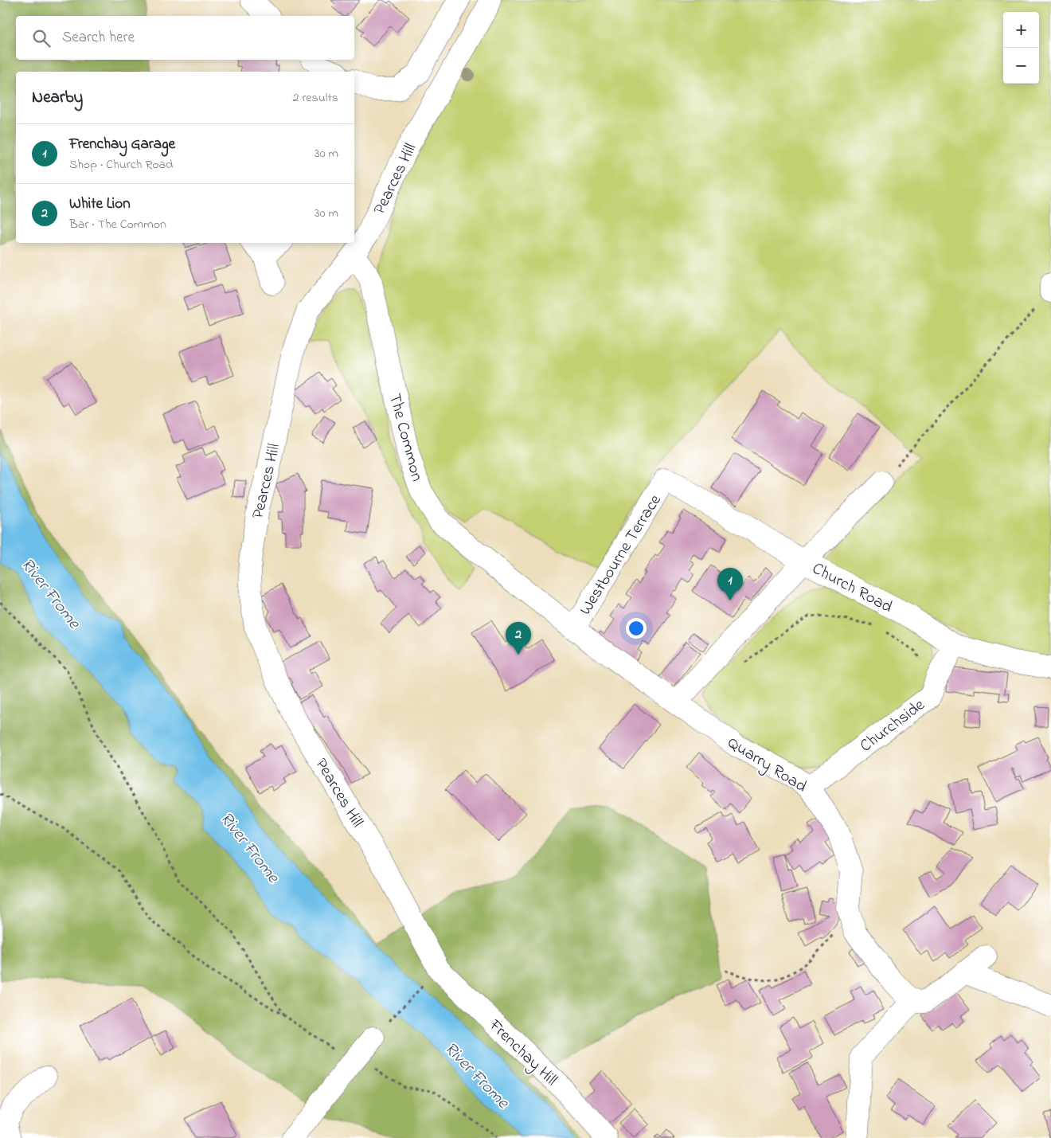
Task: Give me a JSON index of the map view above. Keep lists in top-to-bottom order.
{
  "streets": {
    "street": [
      "Pearces Hill",
      "The Common",
      "Westbourne Terrace",
      "Church Road",
      "Churchside",
      "Quarry Road",
      "Frenchay Hill"
    ]
  },
  "crossings": [
    ["Pearces Hill", "The Common"],
    ["Pearces Hill", "Frenchay Hill"],
    ["The Common", "Westbourne Terrace"],
    ["The Common", "Quarry Road"],
    ["Westbourne Terrace", "Church Road"],
    ["Westbourne Terrace", "Quarry Road"],
    ["Church Road", "Churchside"],
    ["Churchside", "Quarry Road"]
  ],
  "water": ["River Frome"],
  "page": {
    "map_buttons": ["+", "−"],
    "search": "Search here",
    "heading": ["Nearby", "2 results"],
    "list": [
      {
        "mark": "1",
        "name": "Frenchay Garage",
        "note": "Shop · Church Road",
        "value": "30 m"
      },
      {
        "mark": "2",
        "name": "White Lion",
        "note": "Bar · The Common",
        "value": "30 m"
      }
    ],
    "pins": ["1", "2"]
  }
}
